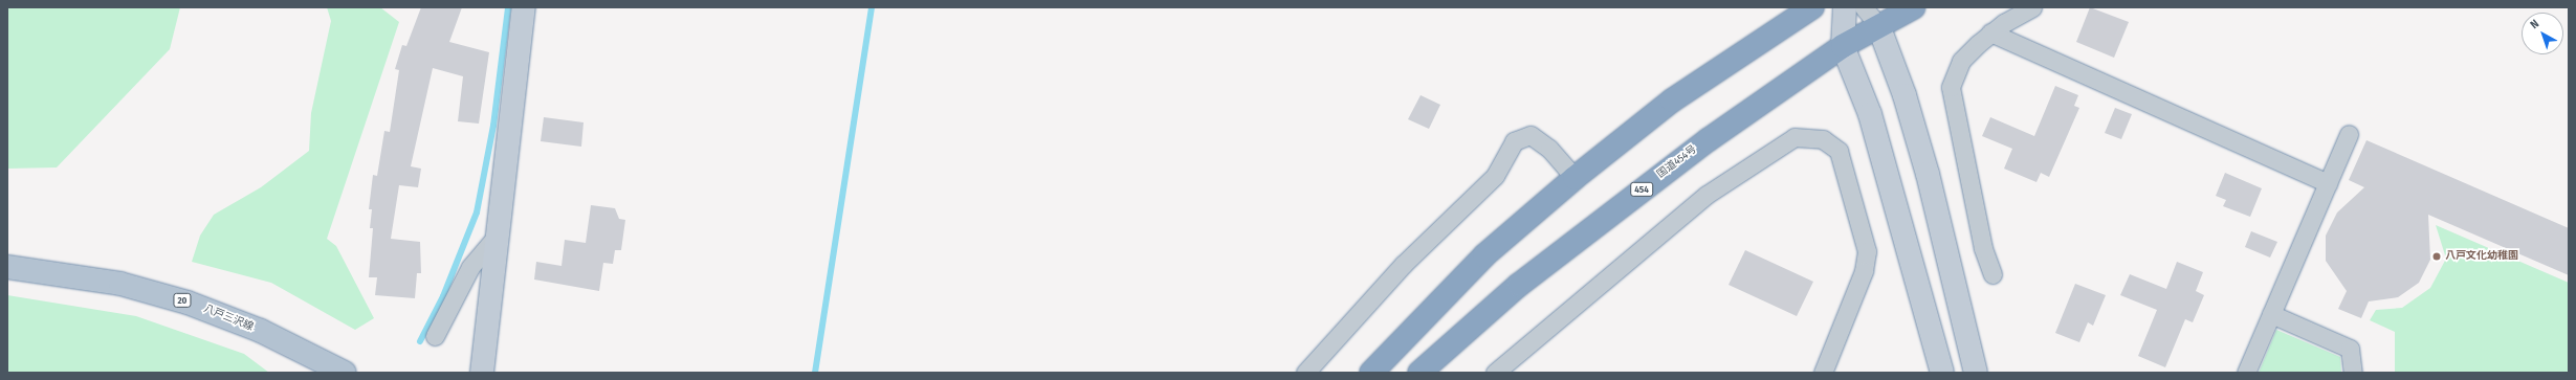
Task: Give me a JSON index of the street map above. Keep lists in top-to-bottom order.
{
  "streets": {
    "highway": ["国道454号", "454"],
    "main road": ["20", "八戸三沢線"]
  },
  "places": ["八戸文化幼稚園"],
  "north": "top left"
}
